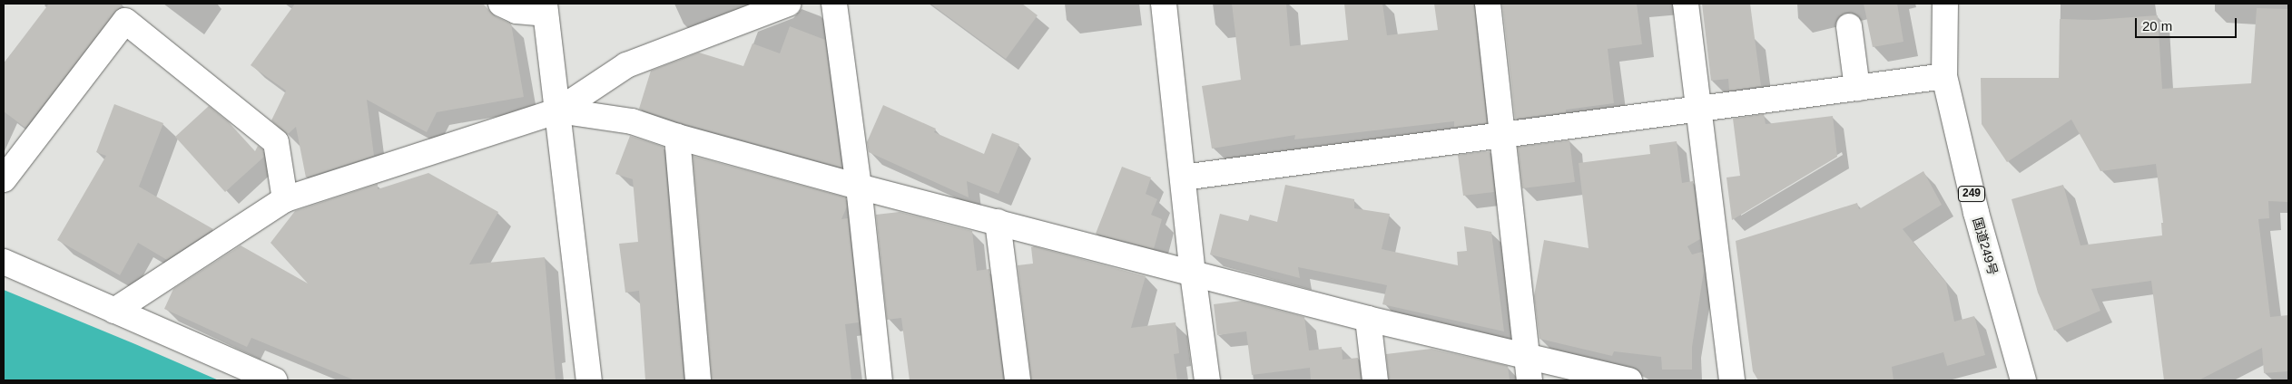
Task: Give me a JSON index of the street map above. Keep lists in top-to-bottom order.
{
  "streets": {
    "main road": ["249", "国道249号"]
  },
  "scale_bar": "20 m"
}
